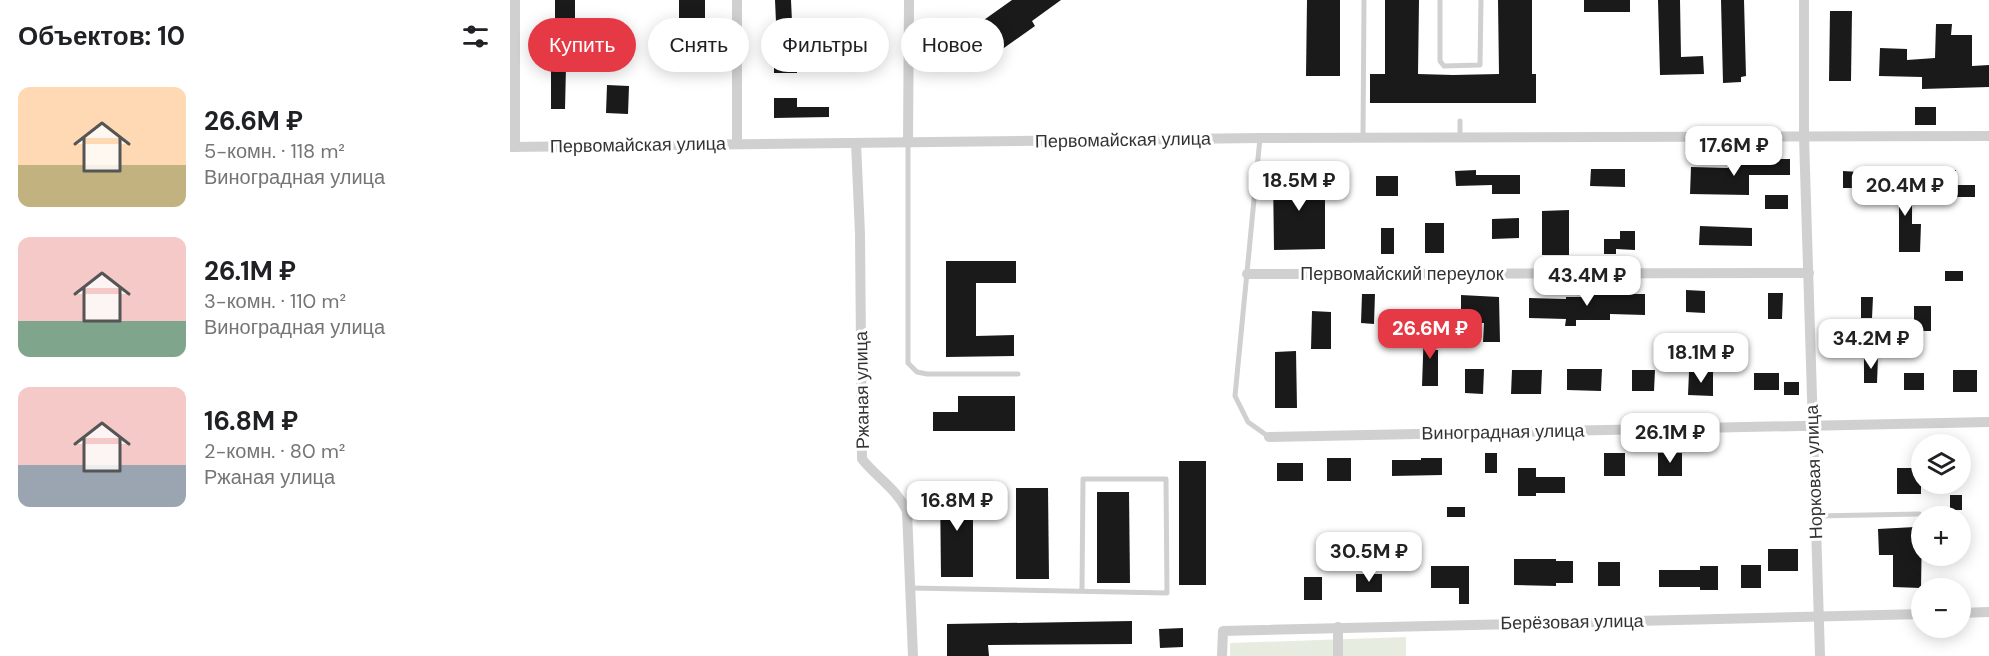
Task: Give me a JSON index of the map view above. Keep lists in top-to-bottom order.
{
  "streets": {
    "street": [
      "Первомайская улица",
      "Первомайский переулок",
      "Ржаная улица",
      "Виноградная улица",
      "Норковая улица",
      "Берёзовая улица"
    ]
  },
  "crossings": [
    ["Первомайская улица", "Ржаная улица"],
    ["Первомайская улица", "Норковая улица"],
    ["Первомайский переулок", "Норковая улица"],
    ["Виноградная улица", "Норковая улица"],
    ["Норковая улица", "Берёзовая улица"]
  ],
  "page": {
    "heading": "Объектов: 10",
    "chip": [
      "Купить",
      "Снять",
      "Фильтры",
      "Новое"
    ],
    "list": [
      {
        "name": "26.6M ₽",
        "note": "5-комн. · 118 m² · Виноградная улица"
      },
      {
        "name": "26.1M ₽",
        "note": "3-комн. · 110 m² · Виноградная улица"
      },
      {
        "name": "16.8M ₽",
        "note": "2-комн. · 80 m² · Ржаная улица"
      }
    ],
    "price": [
      "17.6M ₽",
      "18.5M ₽",
      "20.4M ₽",
      "43.4M ₽",
      "26.6M ₽",
      "34.2M ₽",
      "18.1M ₽",
      "26.1M ₽",
      "16.8M ₽",
      "30.5M ₽"
    ],
    "map_buttons": ["+", "−"]
  }
}
